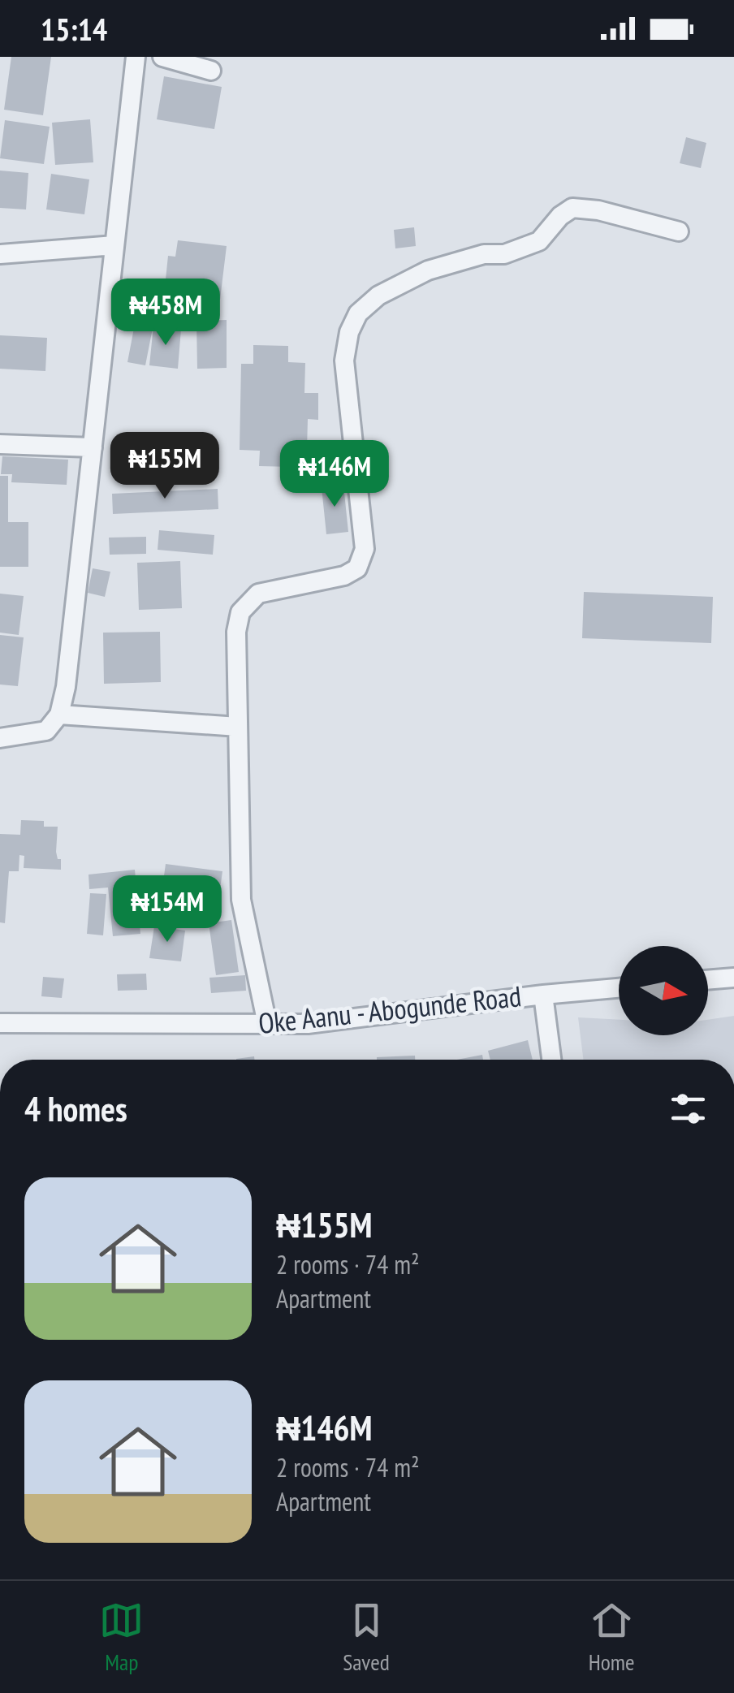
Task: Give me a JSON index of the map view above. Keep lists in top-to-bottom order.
{
  "streets": {
    "street": ["Oke Aanu - Abogunde Road"]
  },
  "north": "right",
  "page": {
    "status": "15:14",
    "price": [
      "₦458M",
      "₦155M",
      "₦146M",
      "₦154M"
    ],
    "heading": "4 homes",
    "list": [
      {
        "name": "₦155M",
        "note": "2 rooms · 74 m² · Apartment"
      },
      {
        "name": "₦146M",
        "note": "2 rooms · 74 m² · Apartment"
      }
    ],
    "tabs": ["Map", "Saved", "Home"]
  }
}
